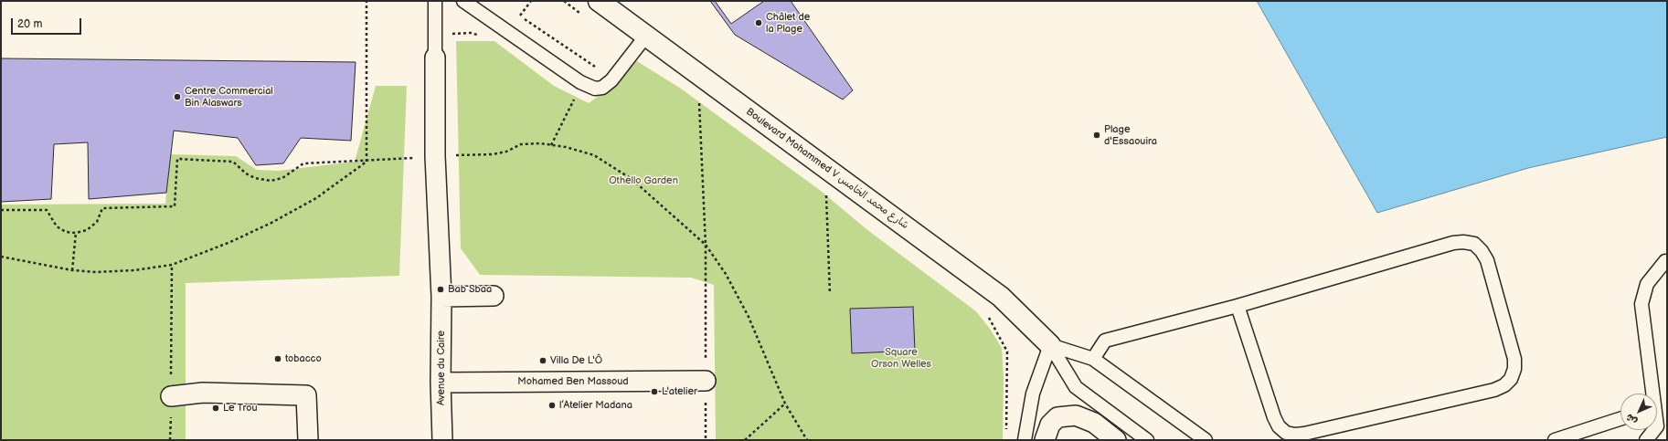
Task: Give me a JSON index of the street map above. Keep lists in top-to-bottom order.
{
  "streets": {
    "street": ["Boulevard Mohammed V شارع محمد الخامس", "Avenue du Caire", "Mohamed Ben Massoud"]
  },
  "crossings": [
    ["Avenue du Caire", "Mohamed Ben Massoud"]
  ],
  "parks": ["Othello Garden", "Square Orson Welles"],
  "places": [
    "Châlet de la Plage",
    "Centre Commercial Bin Alaswars",
    "Plage d'Essaouira",
    "Bab Sbaa",
    "tobacco",
    "Villa De L'Ô",
    "L'atelier",
    "l’Atelier Madana",
    "Le Trou"
  ],
  "scale_bar": "20 m",
  "north": "bottom left"
}
